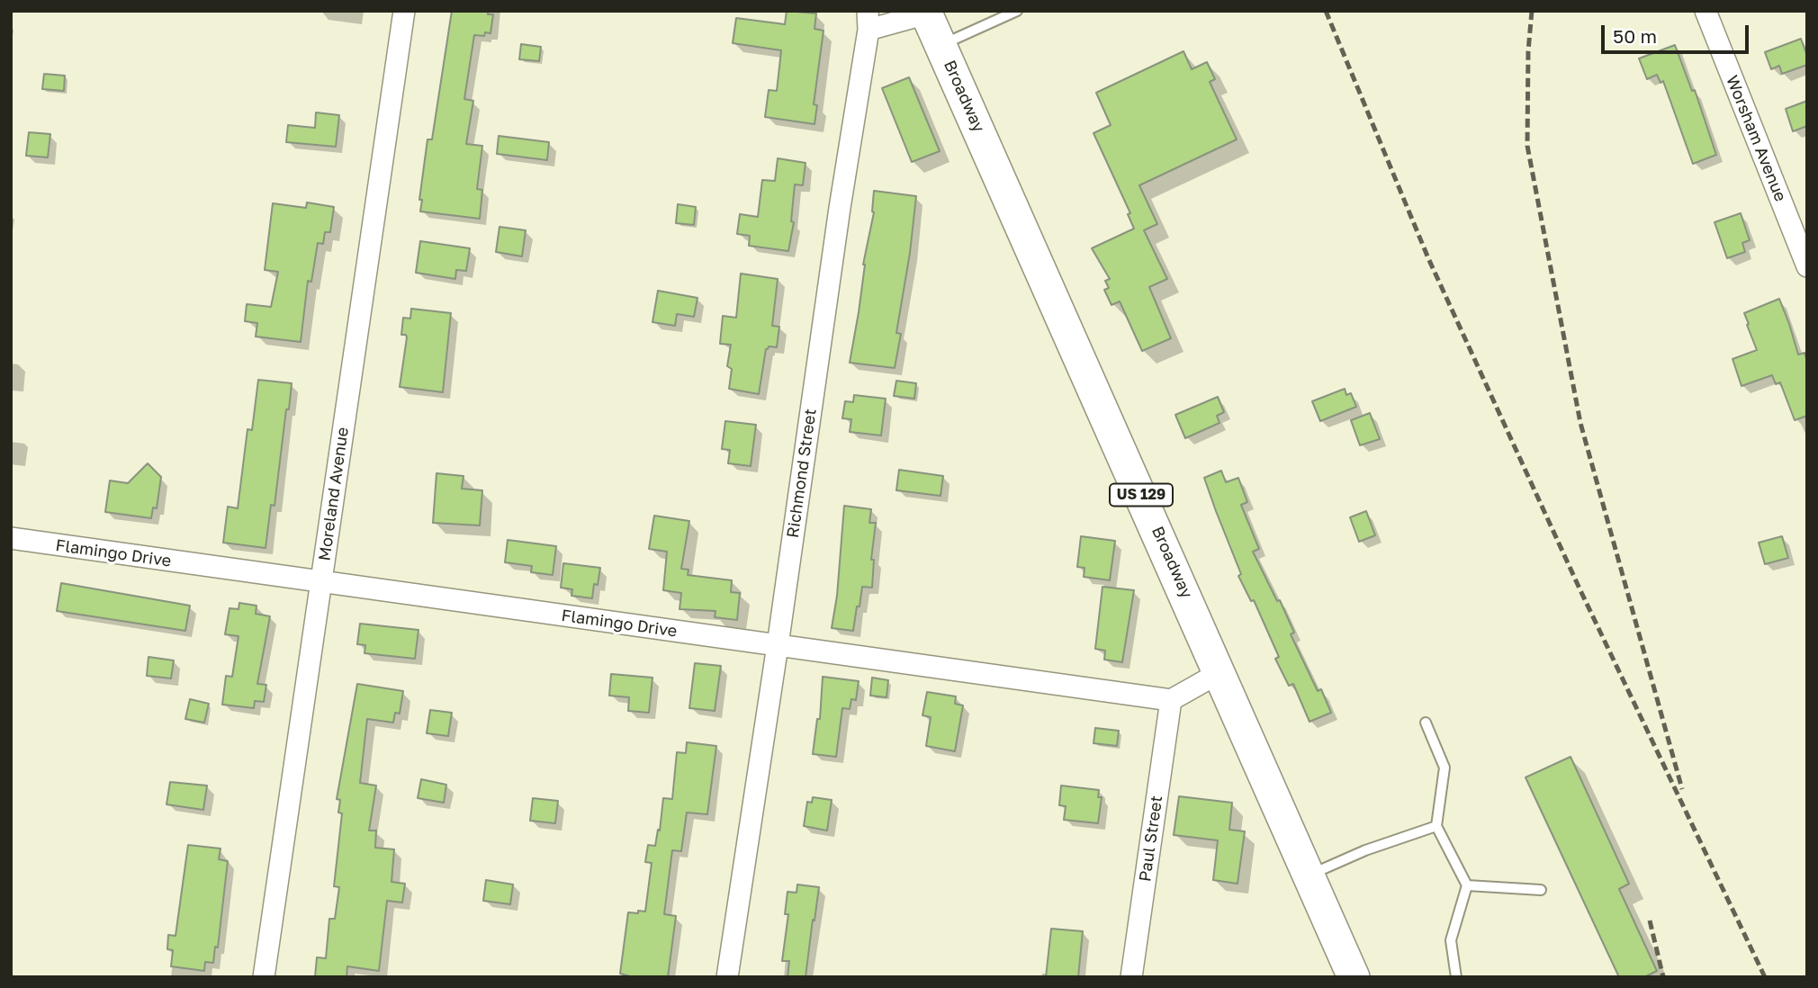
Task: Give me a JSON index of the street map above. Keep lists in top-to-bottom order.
{
  "streets": {
    "main road": ["Broadway", "US 129"],
    "street": [
      "Worsham Avenue",
      "Richmond Street",
      "Moreland Avenue",
      "Flamingo Drive",
      "Paul Street"
    ]
  },
  "crossings": [
    ["Broadway", "Richmond Street"],
    ["Richmond Street", "Flamingo Drive"],
    ["Moreland Avenue", "Flamingo Drive"],
    ["Flamingo Drive", "Paul Street"]
  ],
  "scale_bar": "50 m"
}
